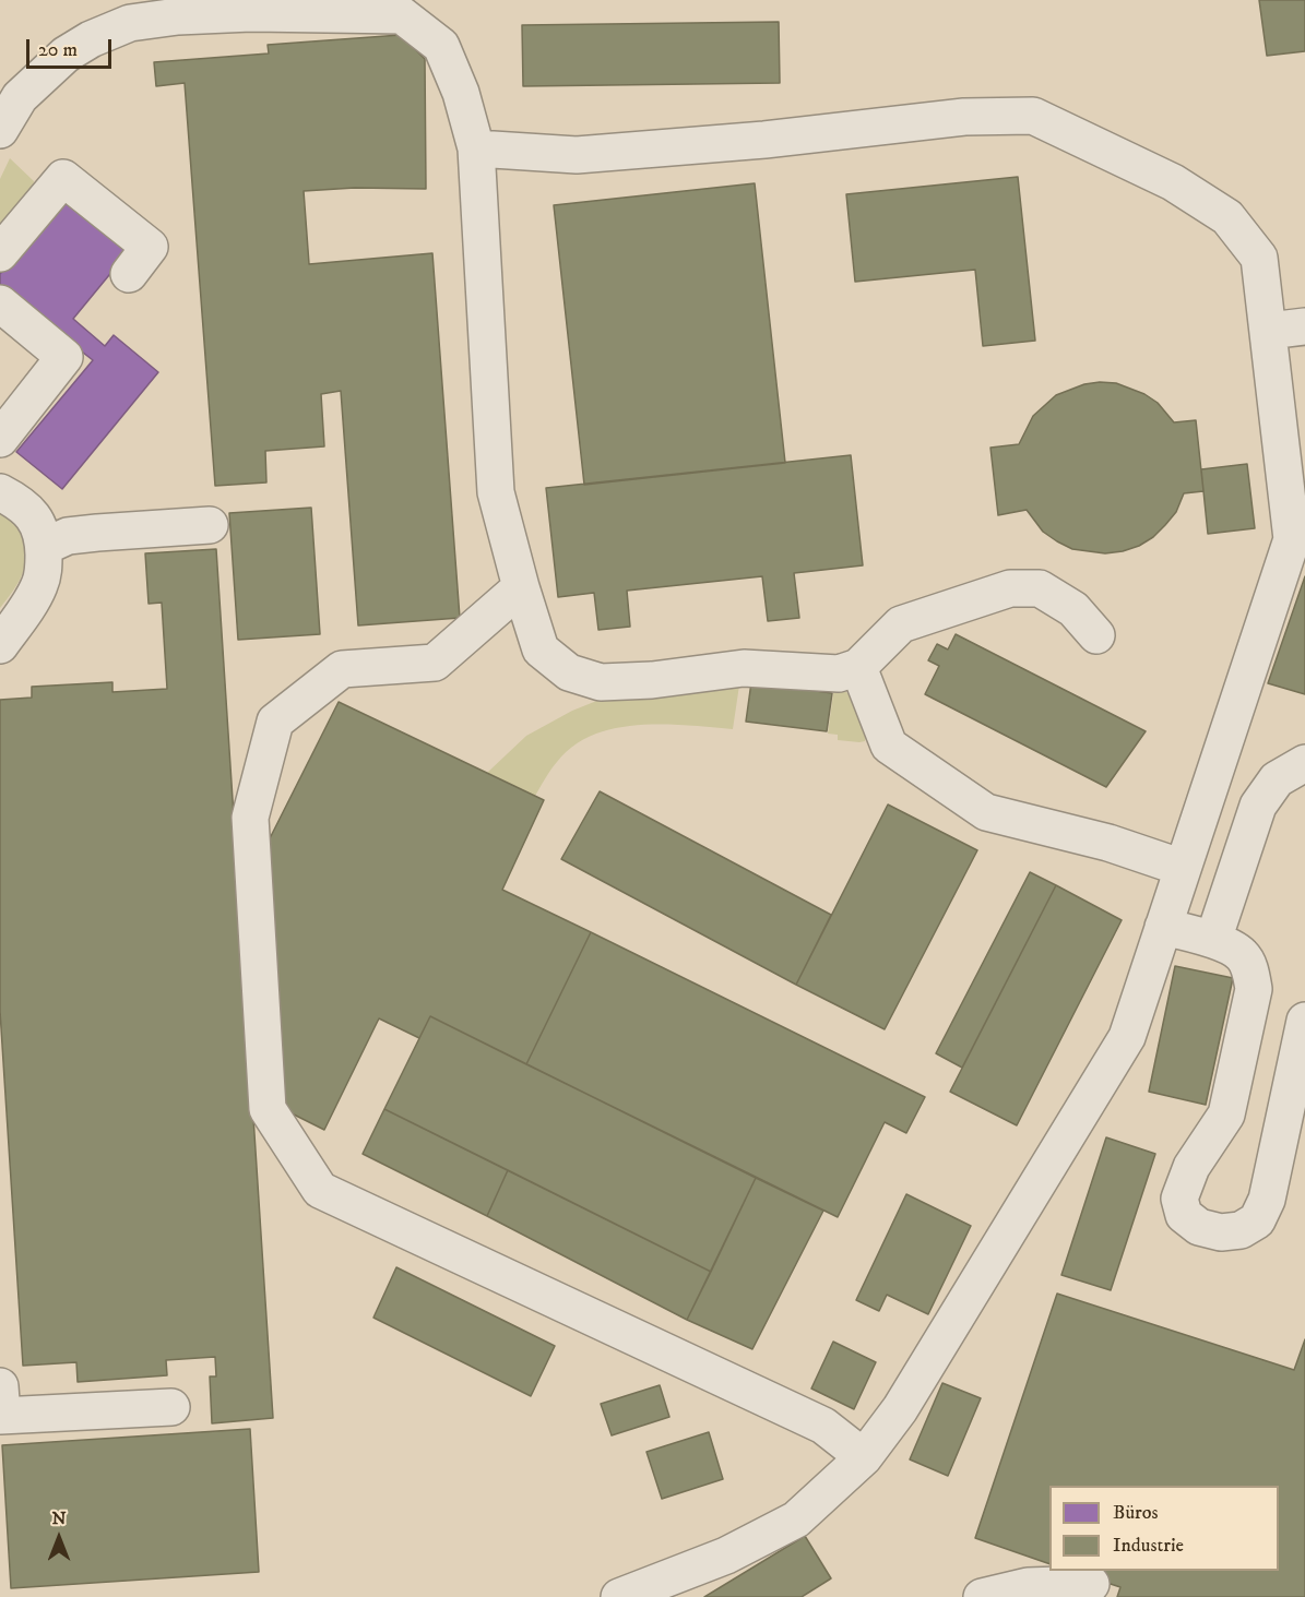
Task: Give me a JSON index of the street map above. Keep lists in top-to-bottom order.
{
  "legend": ["Büros", "Industrie"],
  "scale_bar": "20 m",
  "north": "top"
}
